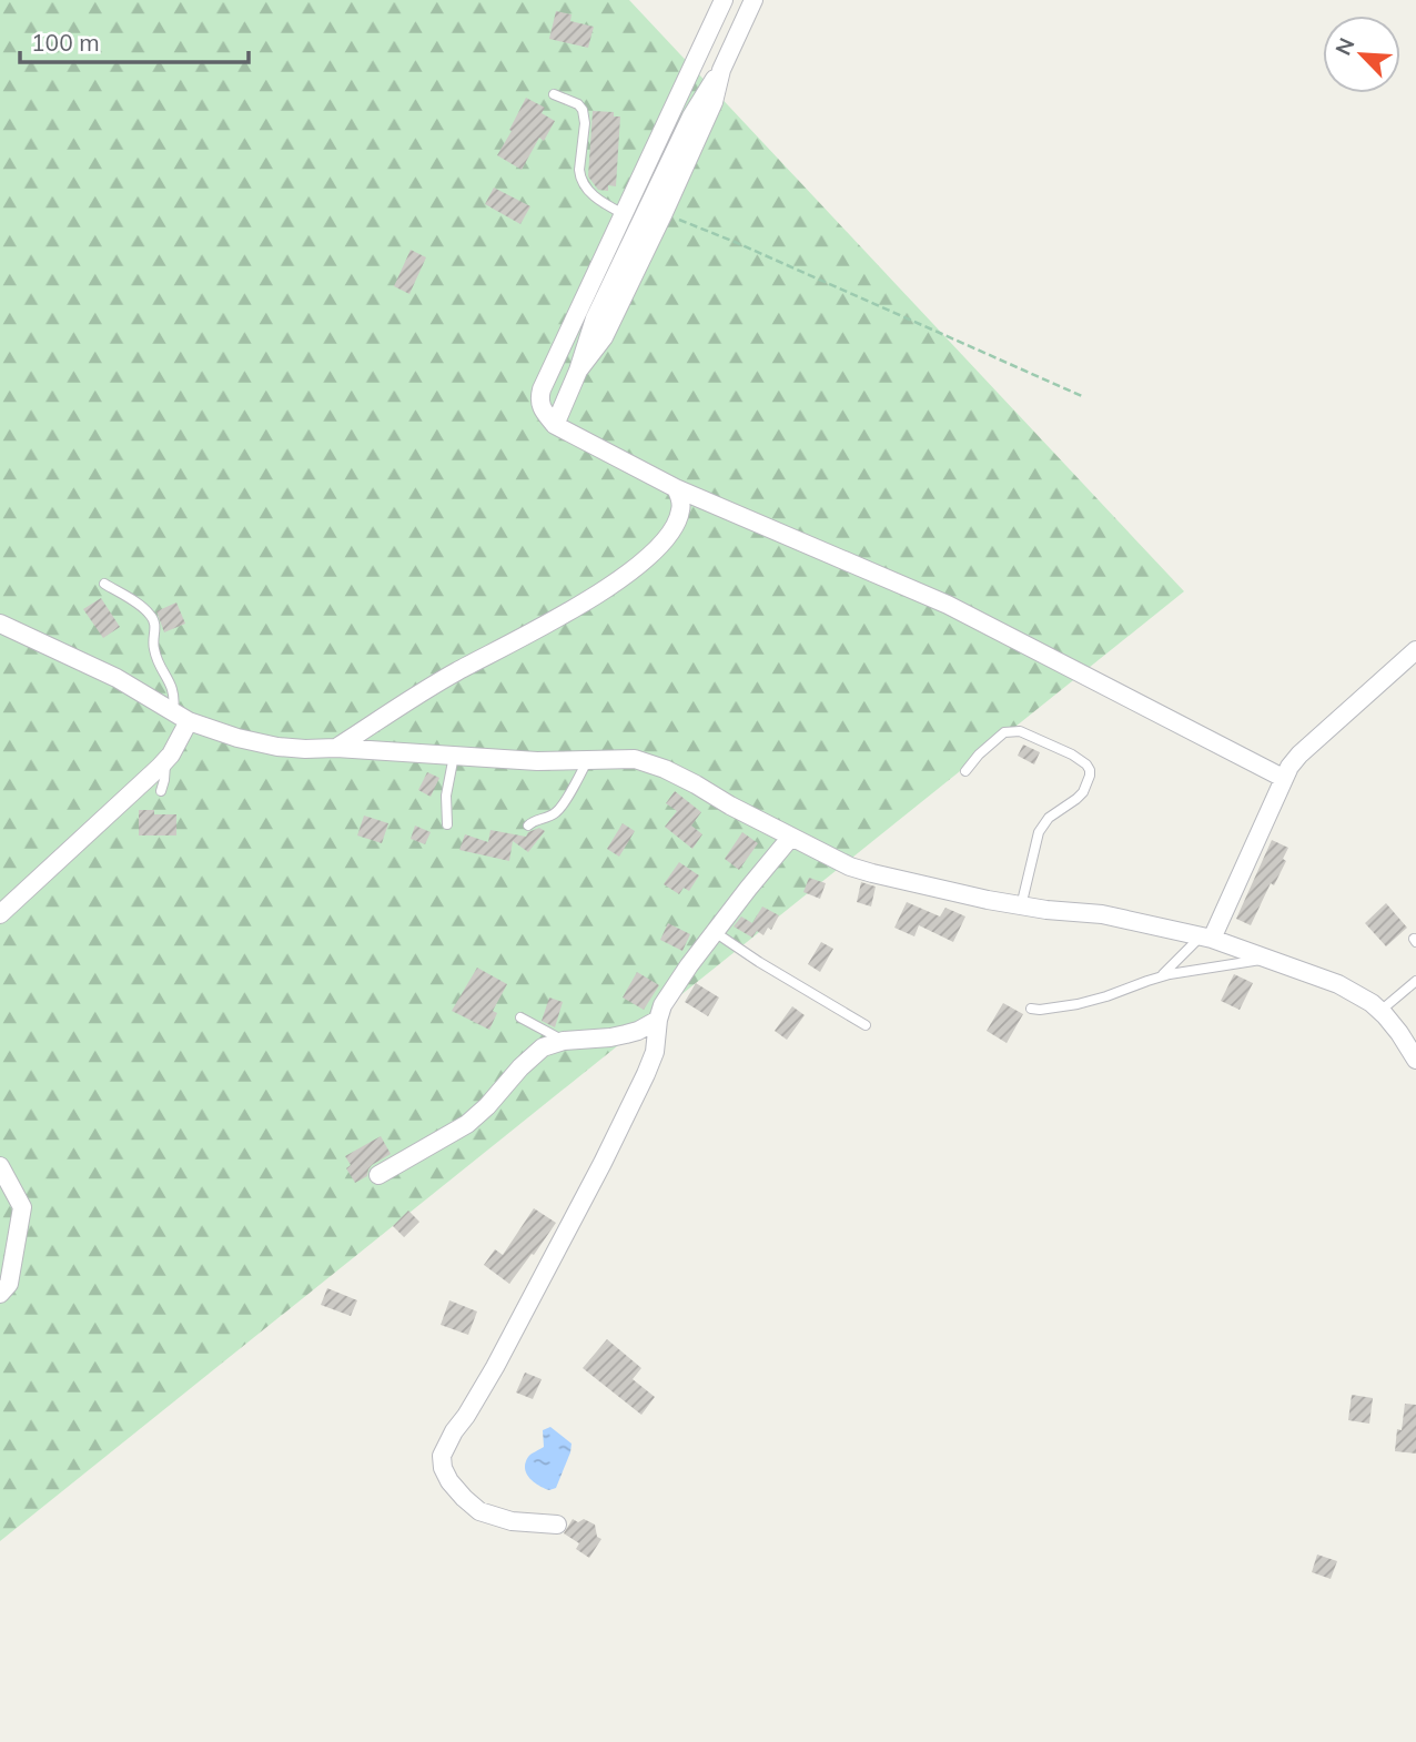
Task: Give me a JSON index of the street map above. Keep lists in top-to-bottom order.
{
  "scale_bar": "100 m",
  "north": "top left"
}
